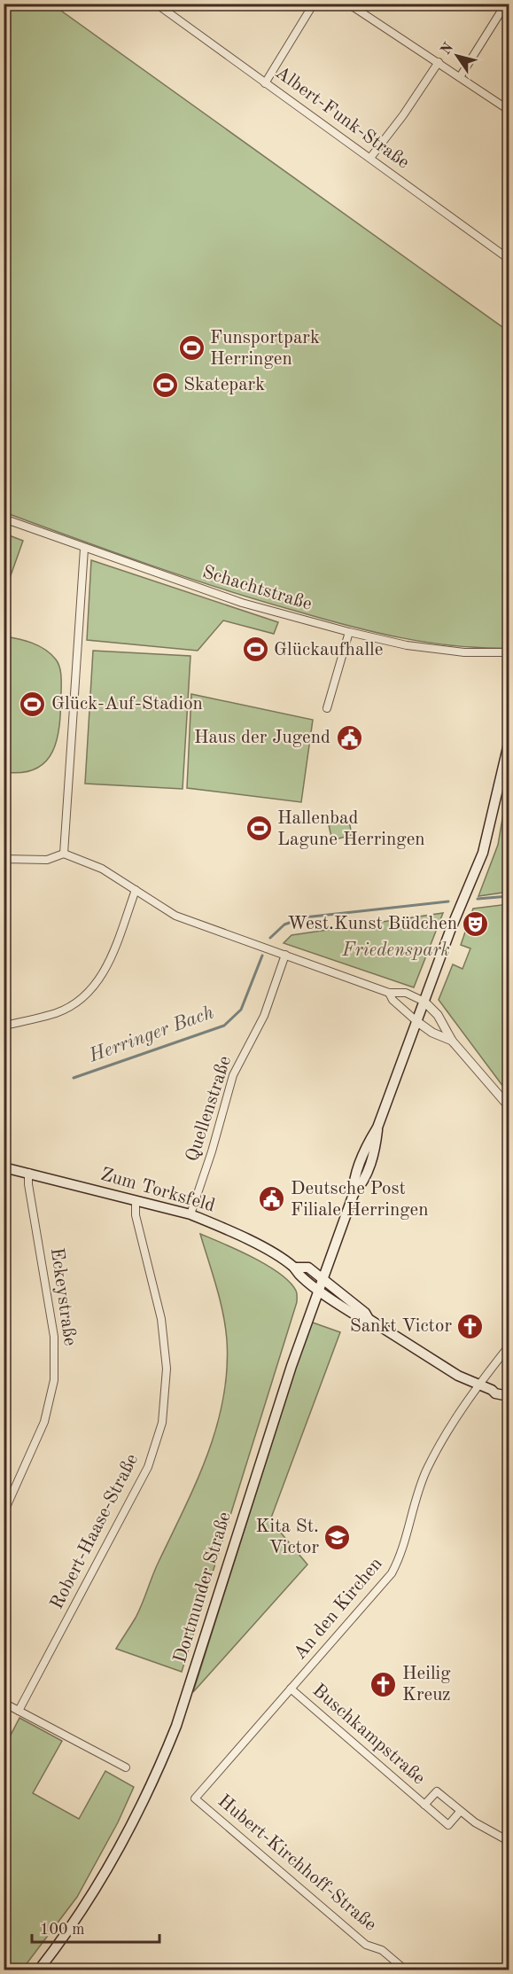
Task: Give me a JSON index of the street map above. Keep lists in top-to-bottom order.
{
  "streets": {
    "main road": ["Zum Torksfeld", "Dortmunder Straße"],
    "street": [
      "Albert-Funk-Straße",
      "Schachtstraße",
      "Quellenstraße",
      "Eckeystraße",
      "Robert-Haase-Straße",
      "An den Kirchen",
      "Buschkampstraße",
      "Hubert-Kirchhoff-Straße"
    ]
  },
  "crossings": [
    ["Quellenstraße", "Zum Torksfeld"],
    ["Zum Torksfeld", "Eckeystraße"],
    ["Zum Torksfeld", "Robert-Haase-Straße"],
    ["Zum Torksfeld", "Dortmunder Straße"],
    ["An den Kirchen", "Buschkampstraße"],
    ["An den Kirchen", "Hubert-Kirchhoff-Straße"]
  ],
  "water": ["Herringer Bach"],
  "parks": ["Friedenspark"],
  "places": {
    "sports": [
      "Funsportpark Herringen",
      "Skatepark",
      "Glückaufhalle",
      "Glück-Auf-Stadion",
      "Hallenbad Lagune Herringen"
    ],
    "public building": ["Haus der Jugend", "Deutsche Post Filiale Herringen"],
    "theatre": ["West.Kunst Büdchen"],
    "church": ["Sankt Victor", "Heilig Kreuz"],
    "school or university": ["Kita St. Victor"]
  },
  "scale_bar": "100 m",
  "north": "top left"
}
